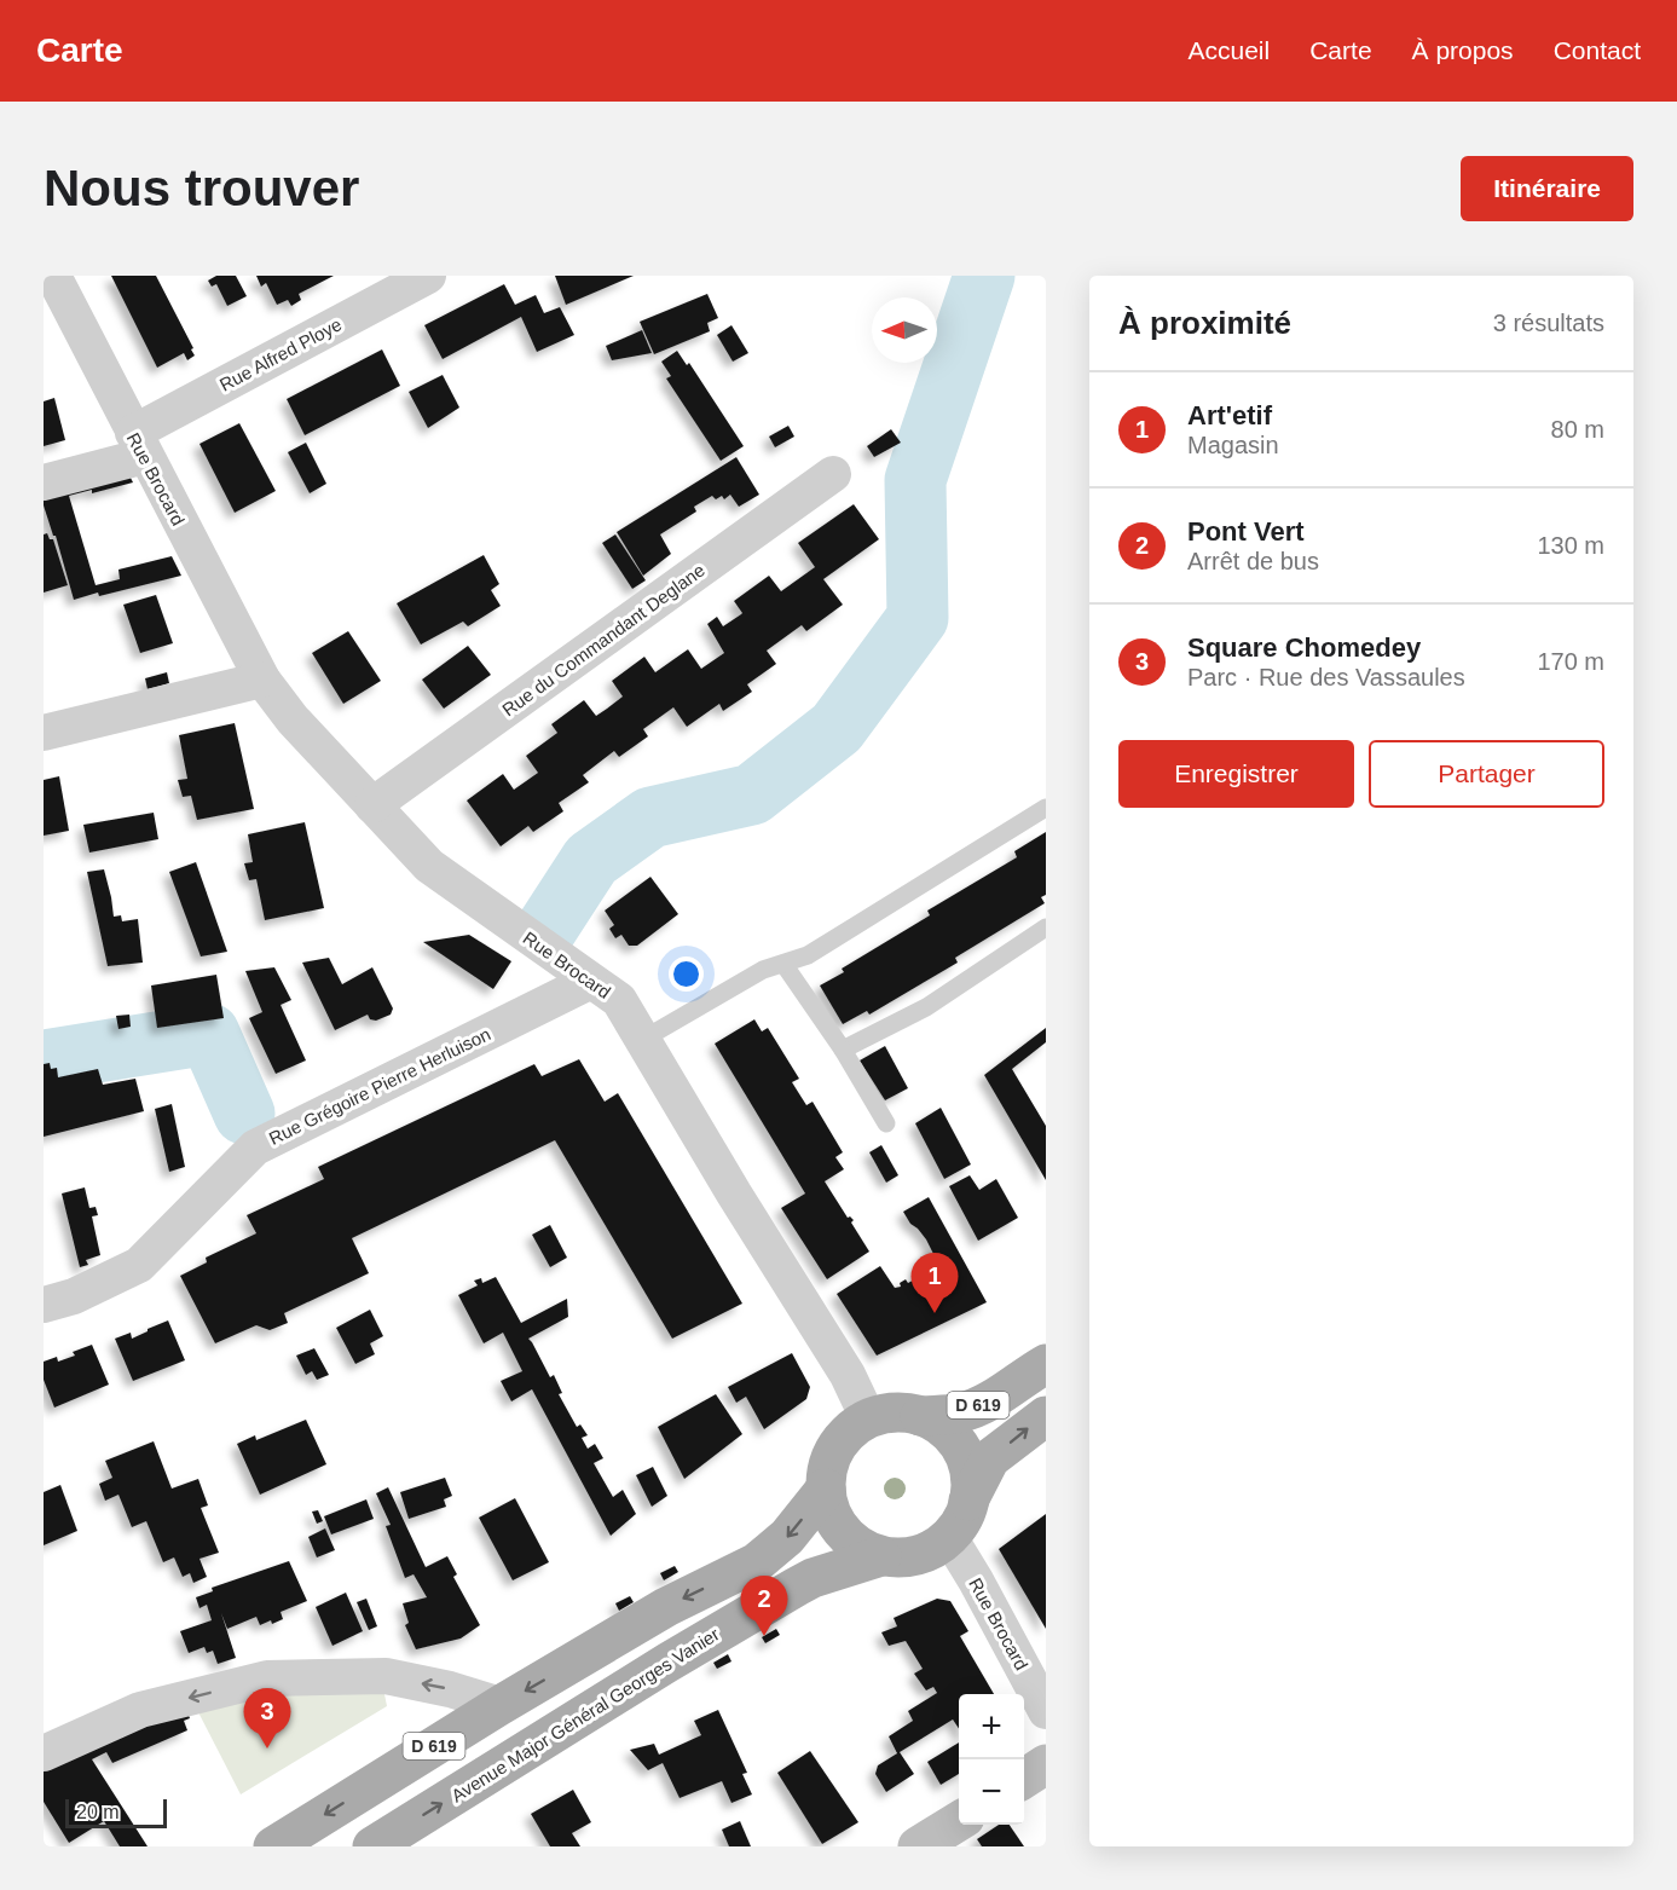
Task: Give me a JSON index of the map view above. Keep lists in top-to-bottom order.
{
  "streets": {
    "main road": ["D 619", "Avenue Major Général Georges Vanier"],
    "street": [
      "Rue Alfred Ploye",
      "Rue Brocard",
      "Rue du Commandant Deglane",
      "Rue Grégoire Pierre Herluison"
    ]
  },
  "crossings": [
    ["Rue Alfred Ploye", "Rue Brocard"],
    ["Rue Brocard", "Rue du Commandant Deglane"],
    ["Rue Brocard", "Rue Grégoire Pierre Herluison"],
    ["Rue Brocard", "D 619"],
    ["Rue Brocard", "Avenue Major Général Georges Vanier"],
    ["D 619", "Avenue Major Général Georges Vanier"]
  ],
  "scale_bar": "20 m",
  "north": "left",
  "page": {
    "header": "Carte",
    "nav": [
      "Accueil",
      "Carte",
      "À propos",
      "Contact"
    ],
    "buttons": [
      "Itinéraire",
      ["Enregistrer", "Partager"]
    ],
    "title": "Nous trouver",
    "heading": ["À proximité", "3 résultats"],
    "list": [
      {
        "mark": "1",
        "name": "Art'etif",
        "note": "Magasin",
        "value": "80 m"
      },
      {
        "mark": "2",
        "name": "Pont Vert",
        "note": "Arrêt de bus",
        "value": "130 m"
      },
      {
        "mark": "3",
        "name": "Square Chomedey",
        "note": "Parc · Rue des Vassaules",
        "value": "170 m"
      }
    ],
    "pins": ["1", "2", "3"],
    "map_buttons": ["+", "−"],
    "scale": "20 m"
  }
}
